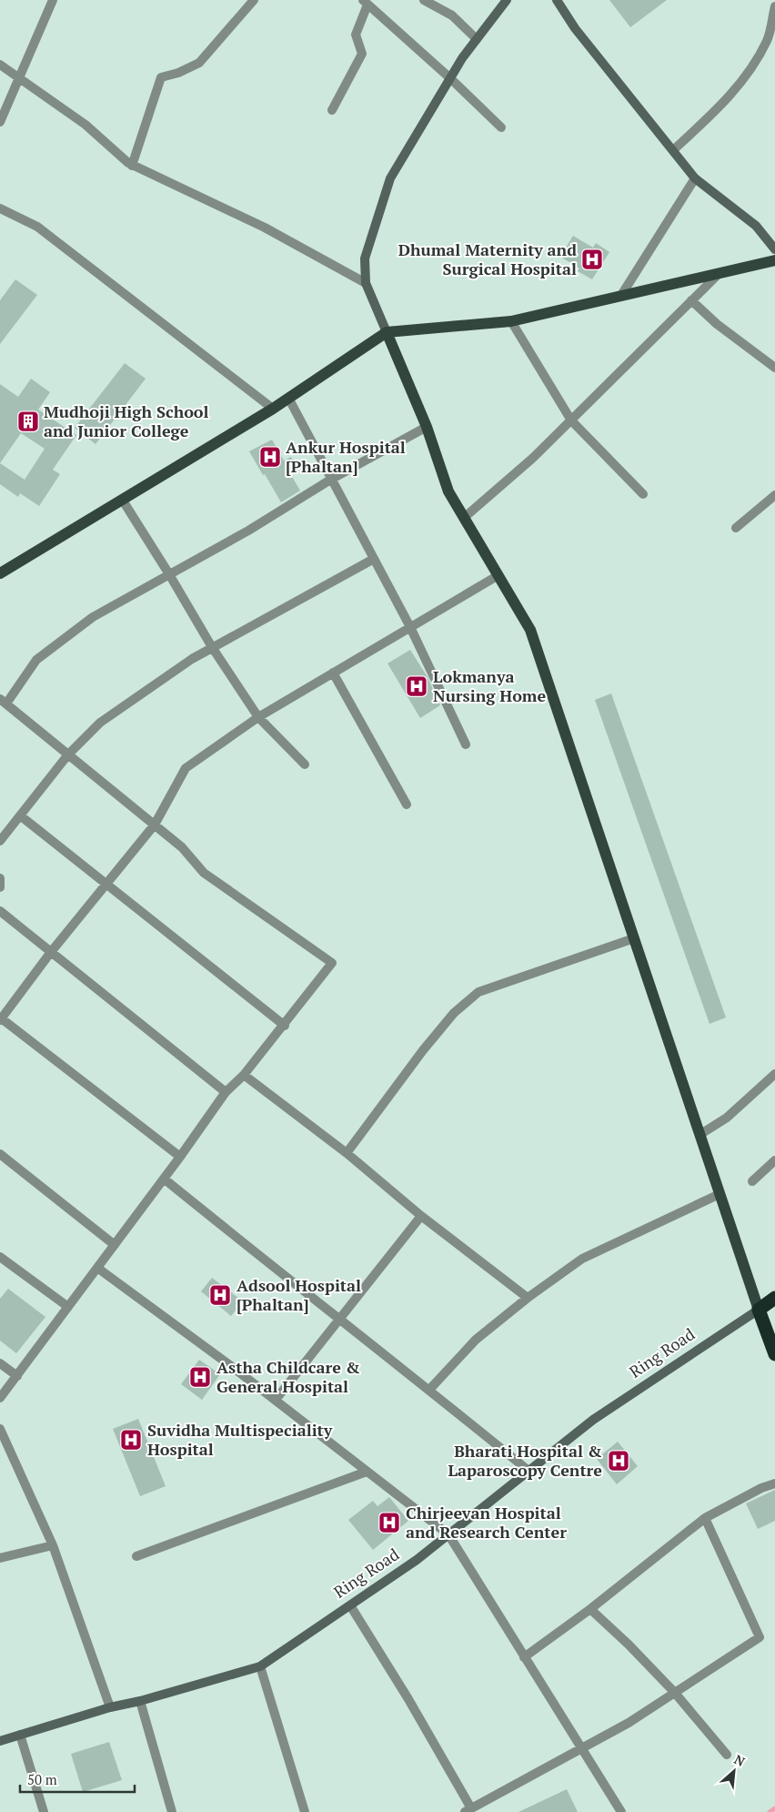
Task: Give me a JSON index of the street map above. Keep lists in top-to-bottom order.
{
  "streets": {
    "highway": ["Ring Road"]
  },
  "places": {
    "hospital": [
      "Dhumal Maternity and Surgical Hospital",
      "Ankur Hospital [Phaltan]",
      "Lokmanya Nursing Home",
      "Adsool Hospital [Phaltan]",
      "Astha Childcare & General Hospital",
      "Suvidha Multispeciality Hospital",
      "Bharati Hospital & Laparoscopy Centre",
      "Chirjeevan Hospital and Research Center"
    ],
    "building": ["Mudhoji High School and Junior College"]
  },
  "scale_bar": "50 m",
  "north": "top right"
}
